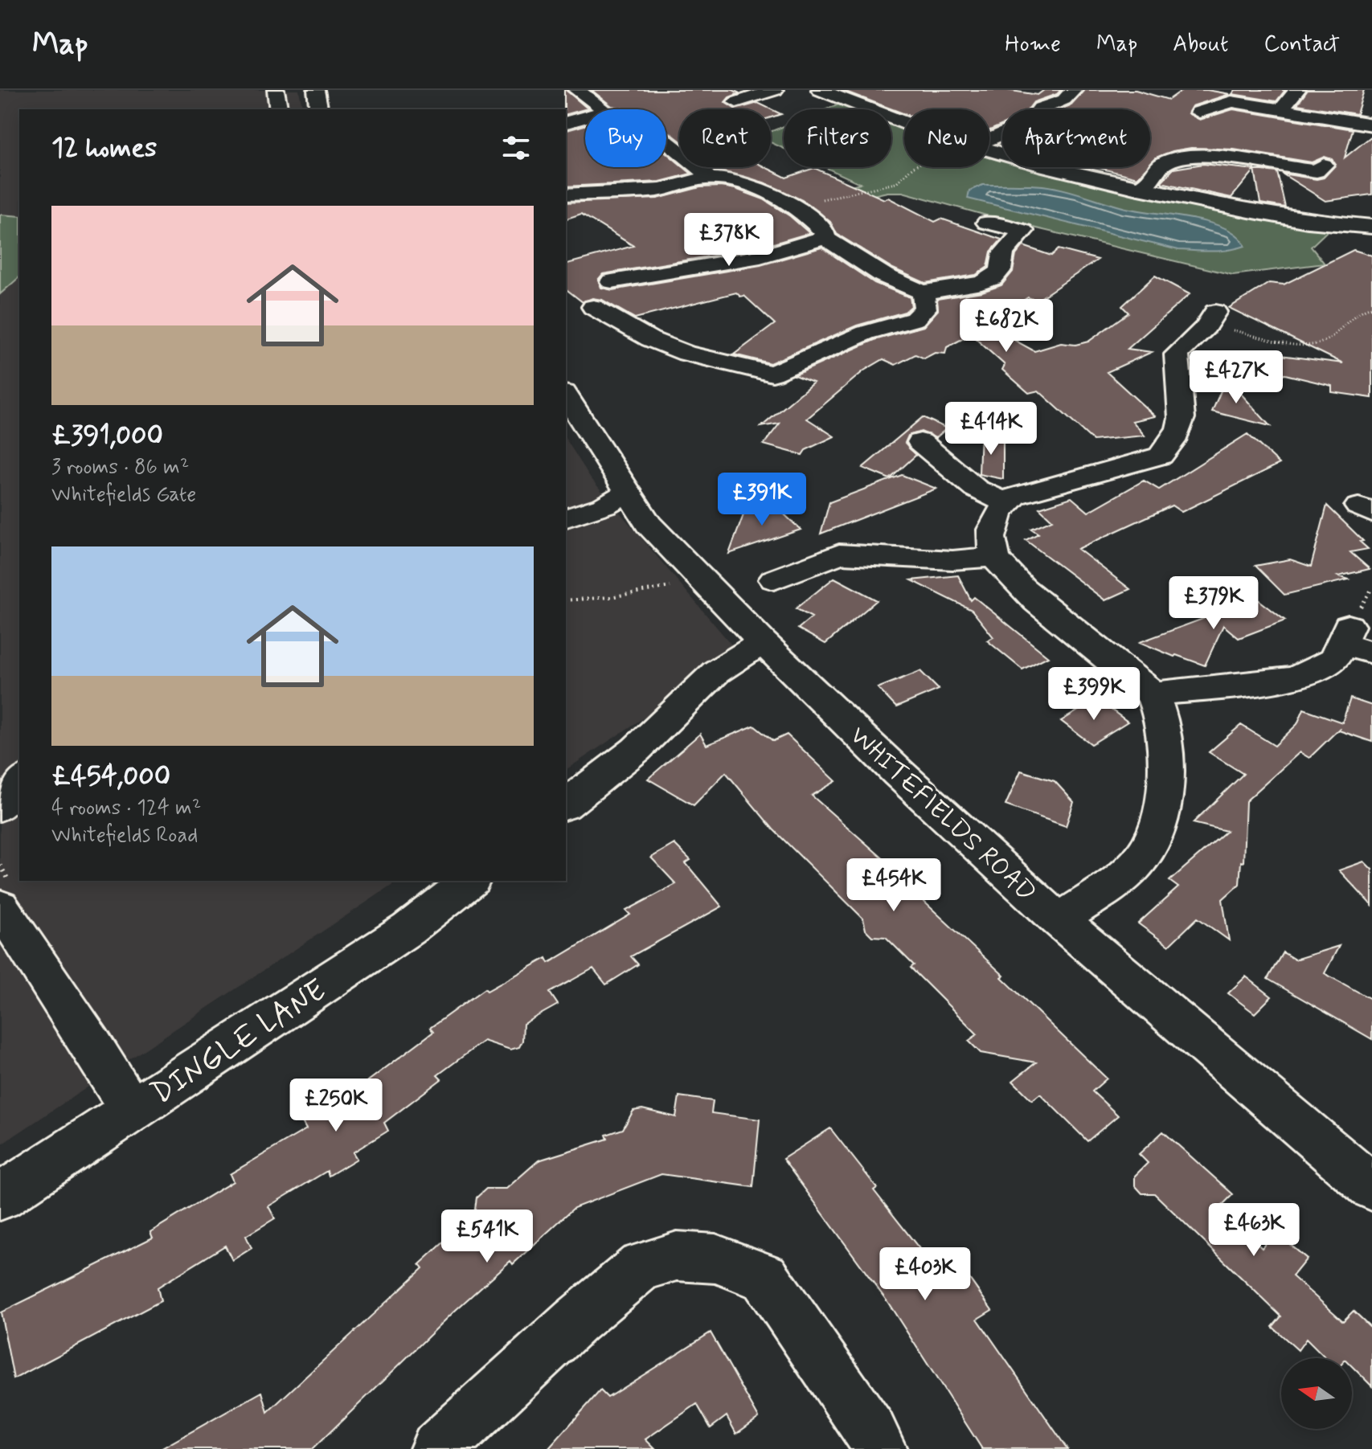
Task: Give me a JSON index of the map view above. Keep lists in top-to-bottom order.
{
  "streets": {
    "street": ["WHITEFIELDS ROAD", "DINGLE LANE"]
  },
  "north": "left",
  "page": {
    "header": "Map",
    "nav": [
      "Home",
      "Map",
      "About",
      "Contact"
    ],
    "chip": [
      "Buy",
      "Rent",
      "Filters",
      "New",
      "Apartment"
    ],
    "heading": "12 homes",
    "list": [
      {
        "name": "£391,000",
        "note": "3 rooms · 86 m² · Whitefields Gate"
      },
      {
        "name": "£454,000",
        "note": "4 rooms · 124 m² · Whitefields Road"
      }
    ],
    "price": [
      "£378K",
      "£682K",
      "£427K",
      "£414K",
      "£391K",
      "£379K",
      "£399K",
      "£454K",
      "£250K",
      "£463K",
      "£541K",
      "£403K"
    ]
  }
}
